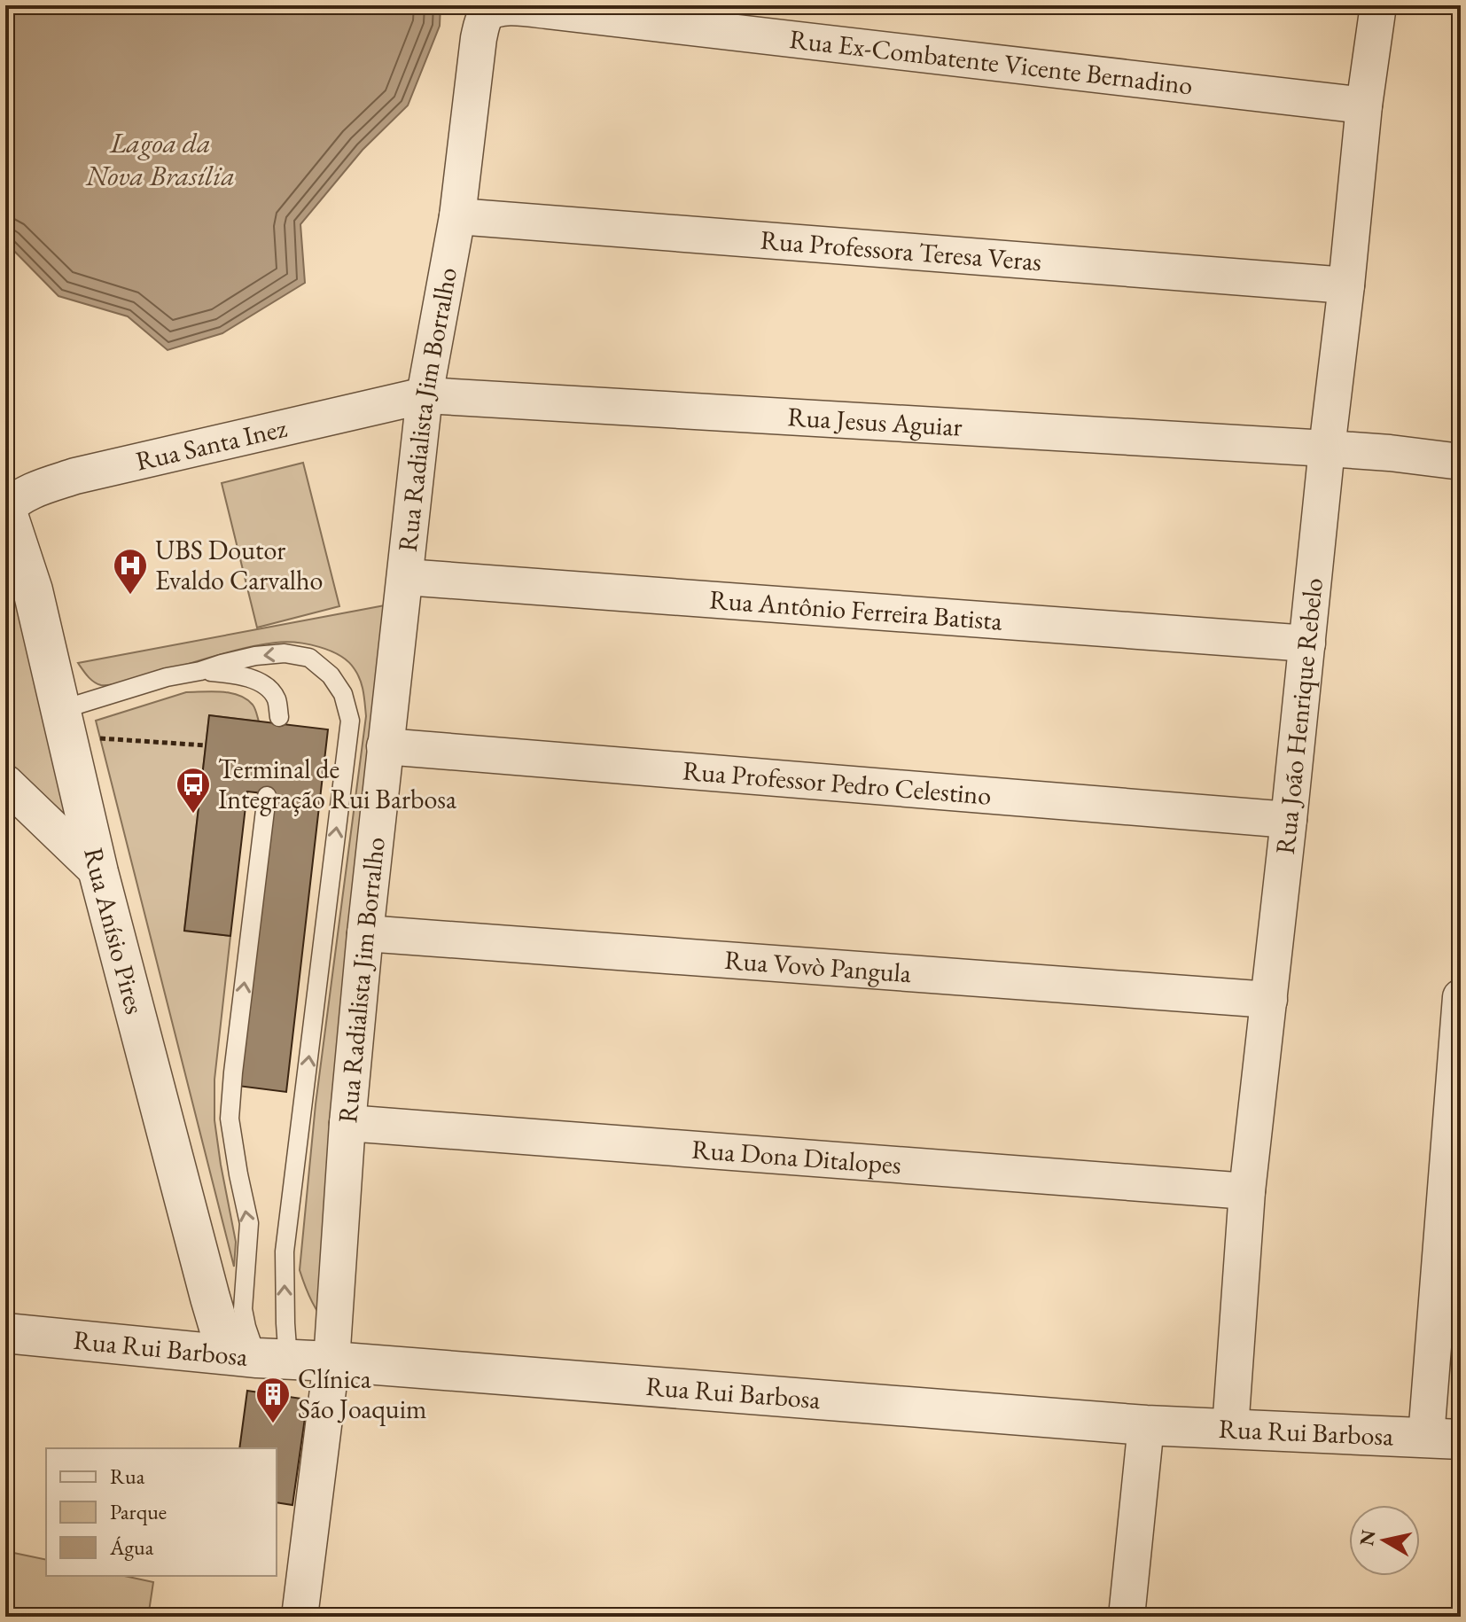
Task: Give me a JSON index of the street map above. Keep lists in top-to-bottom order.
{
  "streets": {
    "street": [
      "Rua Ex-Combatente Vicente Bernadino",
      "Rua Professora Teresa Veras",
      "Rua Radialista Jim Borralho",
      "Rua Jesus Aguiar",
      "Rua Santa Inez",
      "Rua Antônio Ferreira Batista",
      "Rua João Henrique Rebelo",
      "Rua Professor Pedro Celestino",
      "Rua Anísio Pires",
      "Rua Vovò Pangula",
      "Rua Dona Ditalopes",
      "Rua Rui Barbosa"
    ]
  },
  "crossings": [
    ["Rua Ex-Combatente Vicente Bernadino", "Rua Radialista Jim Borralho"],
    ["Rua Ex-Combatente Vicente Bernadino", "Rua João Henrique Rebelo"],
    ["Rua Professora Teresa Veras", "Rua Radialista Jim Borralho"],
    ["Rua Professora Teresa Veras", "Rua João Henrique Rebelo"],
    ["Rua Radialista Jim Borralho", "Rua Jesus Aguiar"],
    ["Rua Radialista Jim Borralho", "Rua Santa Inez"],
    ["Rua Radialista Jim Borralho", "Rua Antônio Ferreira Batista"],
    ["Rua Radialista Jim Borralho", "Rua Professor Pedro Celestino"],
    ["Rua Radialista Jim Borralho", "Rua Vovò Pangula"],
    ["Rua Radialista Jim Borralho", "Rua Dona Ditalopes"],
    ["Rua Radialista Jim Borralho", "Rua Rui Barbosa"],
    ["Rua Jesus Aguiar", "Rua Santa Inez"],
    ["Rua Jesus Aguiar", "Rua João Henrique Rebelo"],
    ["Rua Santa Inez", "Rua Anísio Pires"],
    ["Rua Antônio Ferreira Batista", "Rua João Henrique Rebelo"],
    ["Rua João Henrique Rebelo", "Rua Professor Pedro Celestino"],
    ["Rua João Henrique Rebelo", "Rua Vovò Pangula"],
    ["Rua João Henrique Rebelo", "Rua Dona Ditalopes"],
    ["Rua João Henrique Rebelo", "Rua Rui Barbosa"],
    ["Rua Anísio Pires", "Rua Rui Barbosa"]
  ],
  "water": ["Lagoa da Nova Brasília"],
  "places": {
    "hospital": ["UBS Doutor Evaldo Carvalho"],
    "bus stop": ["Terminal de Integração Rui Barbosa"],
    "building": ["Clínica São Joaquim"]
  },
  "legend": ["Rua", "Parque", "Água"],
  "north": "left"
}
